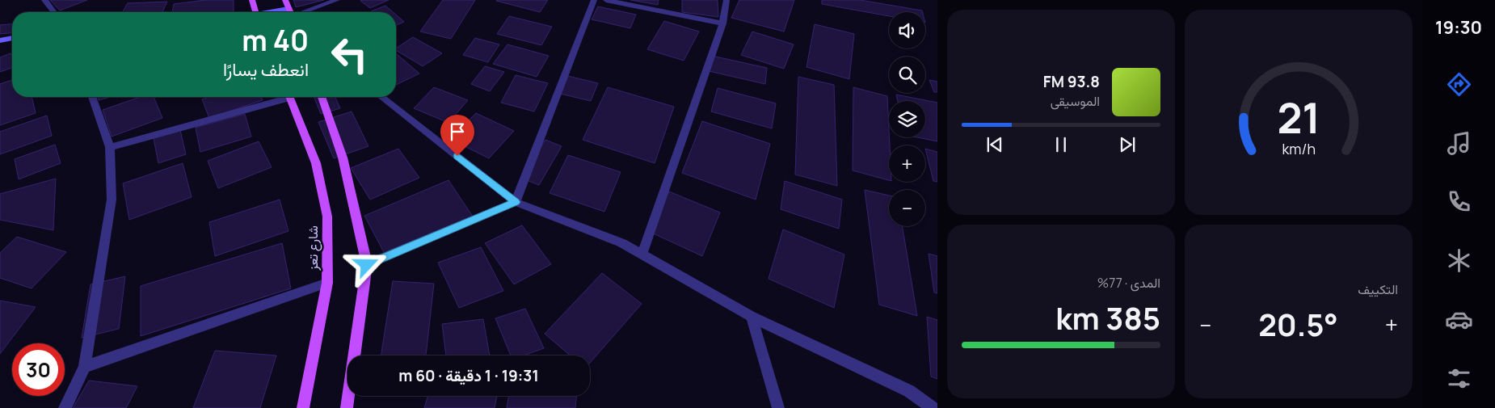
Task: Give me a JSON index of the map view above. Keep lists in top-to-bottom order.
{
  "streets": {
    "main road": ["شارع تعز"]
  },
  "page": {
    "tabs": "19:30",
    "map_buttons": ["+", "−"],
    "turn": ["40 m", "انعطف يسارًا"],
    "song": ["93.8 FM", "الموسيقى"],
    "tile": [
      "التكييف",
      ["المدى · 77%", "385 km"]
    ],
    "heat": ["−", "20.5°", "+"],
    "limit": "30",
    "trip": "19:31 · 1 دقيقة · 60 m",
    "gauge": ["21", "km/h"]
  }
}
